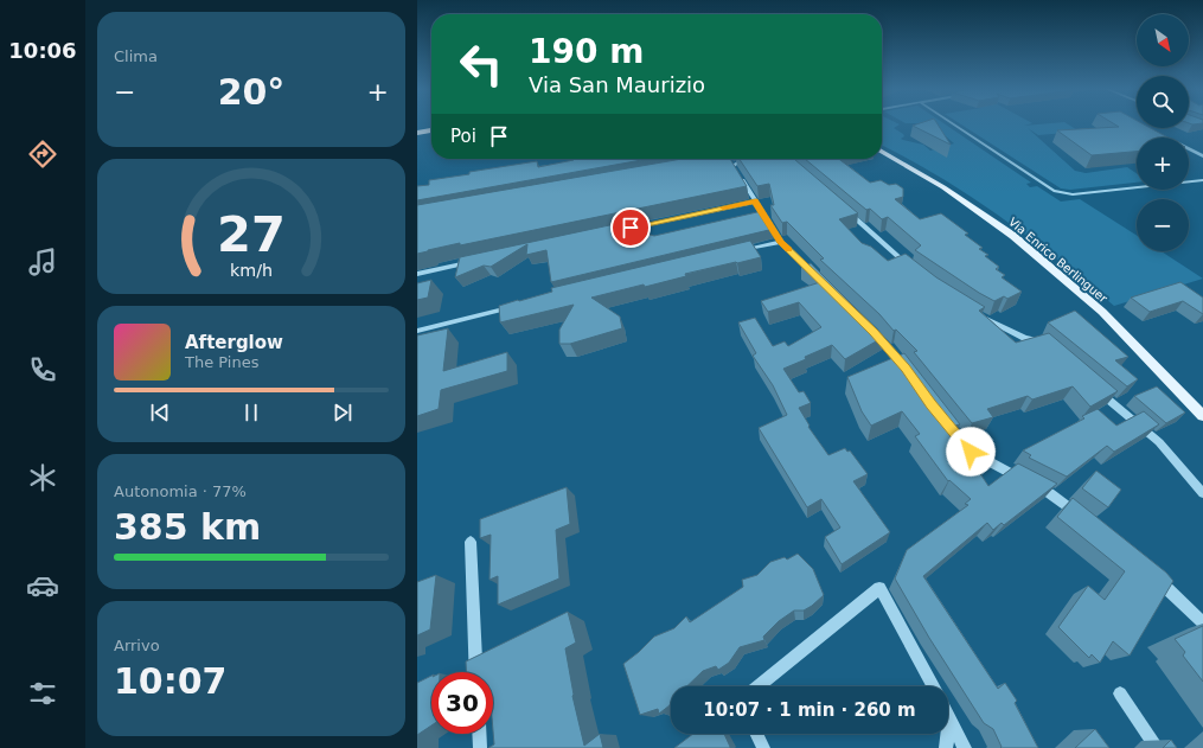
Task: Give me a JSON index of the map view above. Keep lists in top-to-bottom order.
{
  "streets": {
    "main road": ["Via Enrico Berlinguer"]
  },
  "north": "bottom right",
  "page": {
    "tabs": "10:06",
    "tile": [
      "Clima",
      ["Autonomia · 77%", "385 km"],
      ["Arrivo", "10:07"]
    ],
    "map_buttons": ["+", "−"],
    "turn": ["190 m", "Via San Maurizio"],
    "heat": ["−", "20°", "+"],
    "then": "Poi",
    "song": ["Afterglow", "The Pines"],
    "limit": "30",
    "trip": "10:07 · 1 min · 260 m",
    "gauge": ["27", "km/h"]
  }
}
